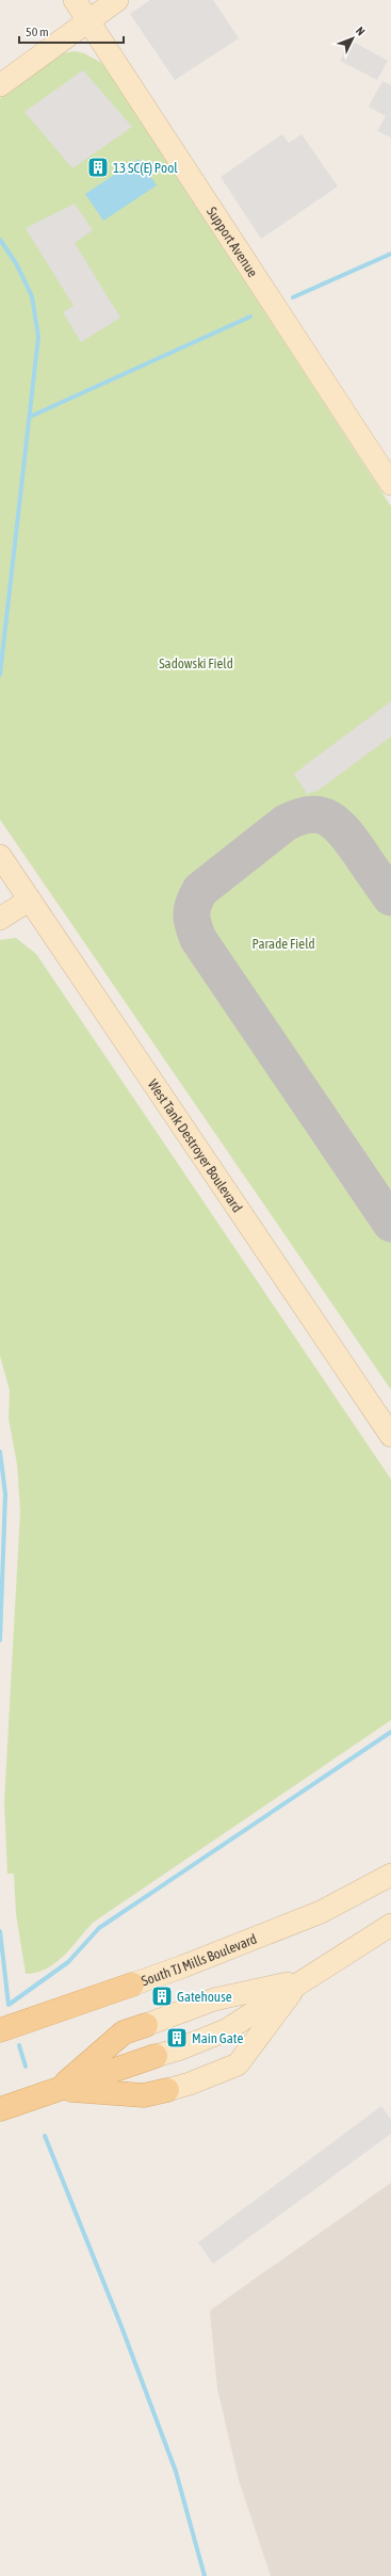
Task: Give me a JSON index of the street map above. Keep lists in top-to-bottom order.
{
  "streets": {
    "main road": ["South TJ Mills Boulevard"],
    "street": ["Support Avenue", "West Tank Destroyer Boulevard"]
  },
  "parks": ["Sadowski Field", "Parade Field"],
  "places": {
    "building": ["13 SC(E) Pool", "Gatehouse", "Main Gate"]
  },
  "scale_bar": "50 m",
  "north": "top right"
}
